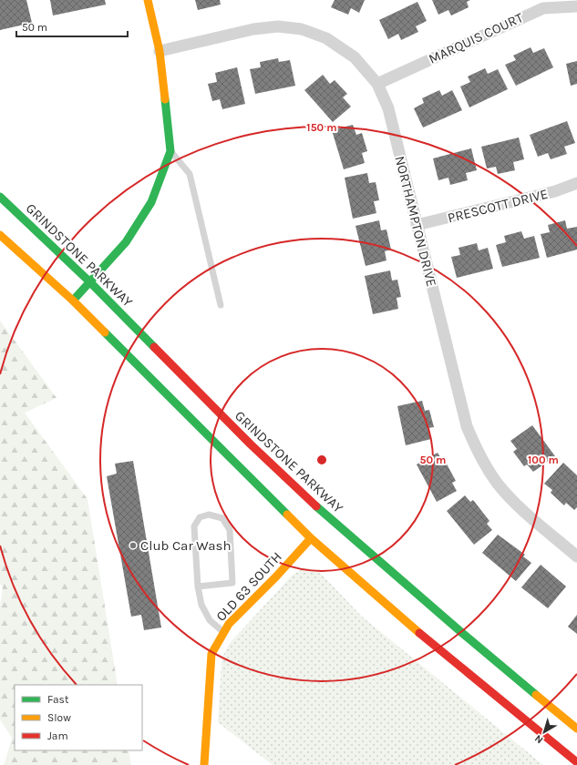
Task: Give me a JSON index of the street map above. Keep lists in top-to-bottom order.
{
  "streets": {
    "main road": ["GRINDSTONE PARKWAY", "OLD 63 SOUTH"],
    "street": ["MARQUIS COURT", "PRESCOTT DRIVE", "NORTHAMPTON DRIVE"]
  },
  "crossings": [
    ["MARQUIS COURT", "NORTHAMPTON DRIVE"],
    ["PRESCOTT DRIVE", "NORTHAMPTON DRIVE"]
  ],
  "places": ["Club Car Wash"],
  "legend": ["Fast", "Slow", "Jam"],
  "scale_bar": "50 m",
  "north": "bottom left",
  "rings": ["150 m", "50 m", "100 m"]
}
